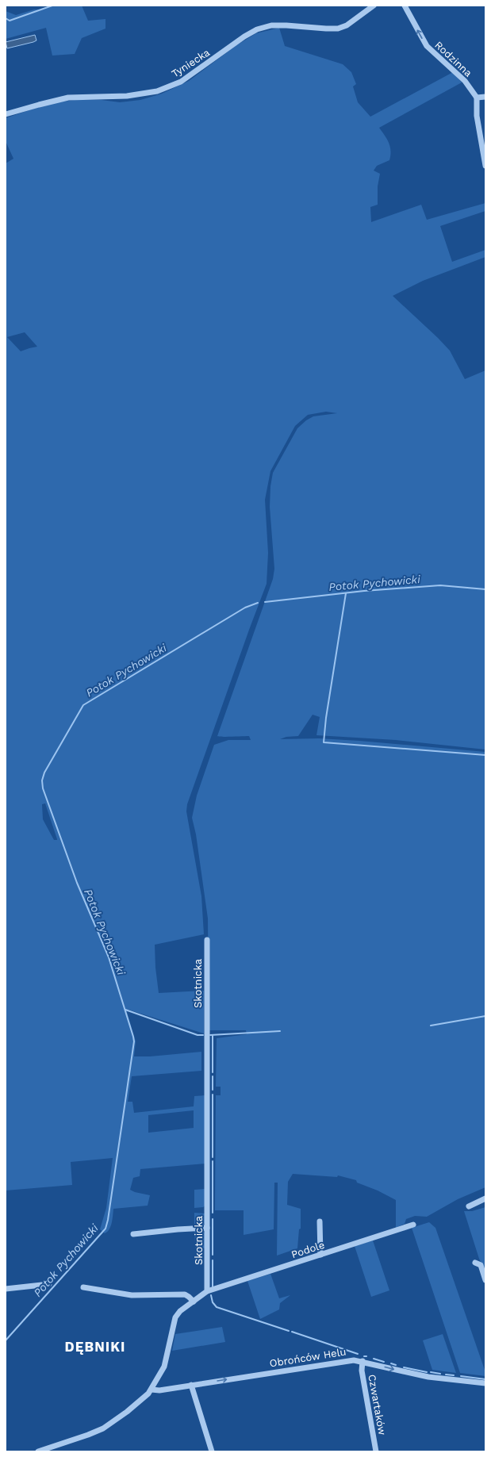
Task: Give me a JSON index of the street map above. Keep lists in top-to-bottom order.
{
  "streets": {
    "street": [
      "Rodzinna",
      "Tyniecka",
      "Skotnicka",
      "Podole",
      "Obrońców Helu",
      "Czwartaków"
    ]
  },
  "crossings": [
    ["Skotnicka", "Podole"],
    ["Obrońców Helu", "Czwartaków"]
  ],
  "one_way": ["Rodzinna", "Obrońców Helu"],
  "districts": ["DĘBNIKI"],
  "water": ["Potok Pychowicki"]
}
